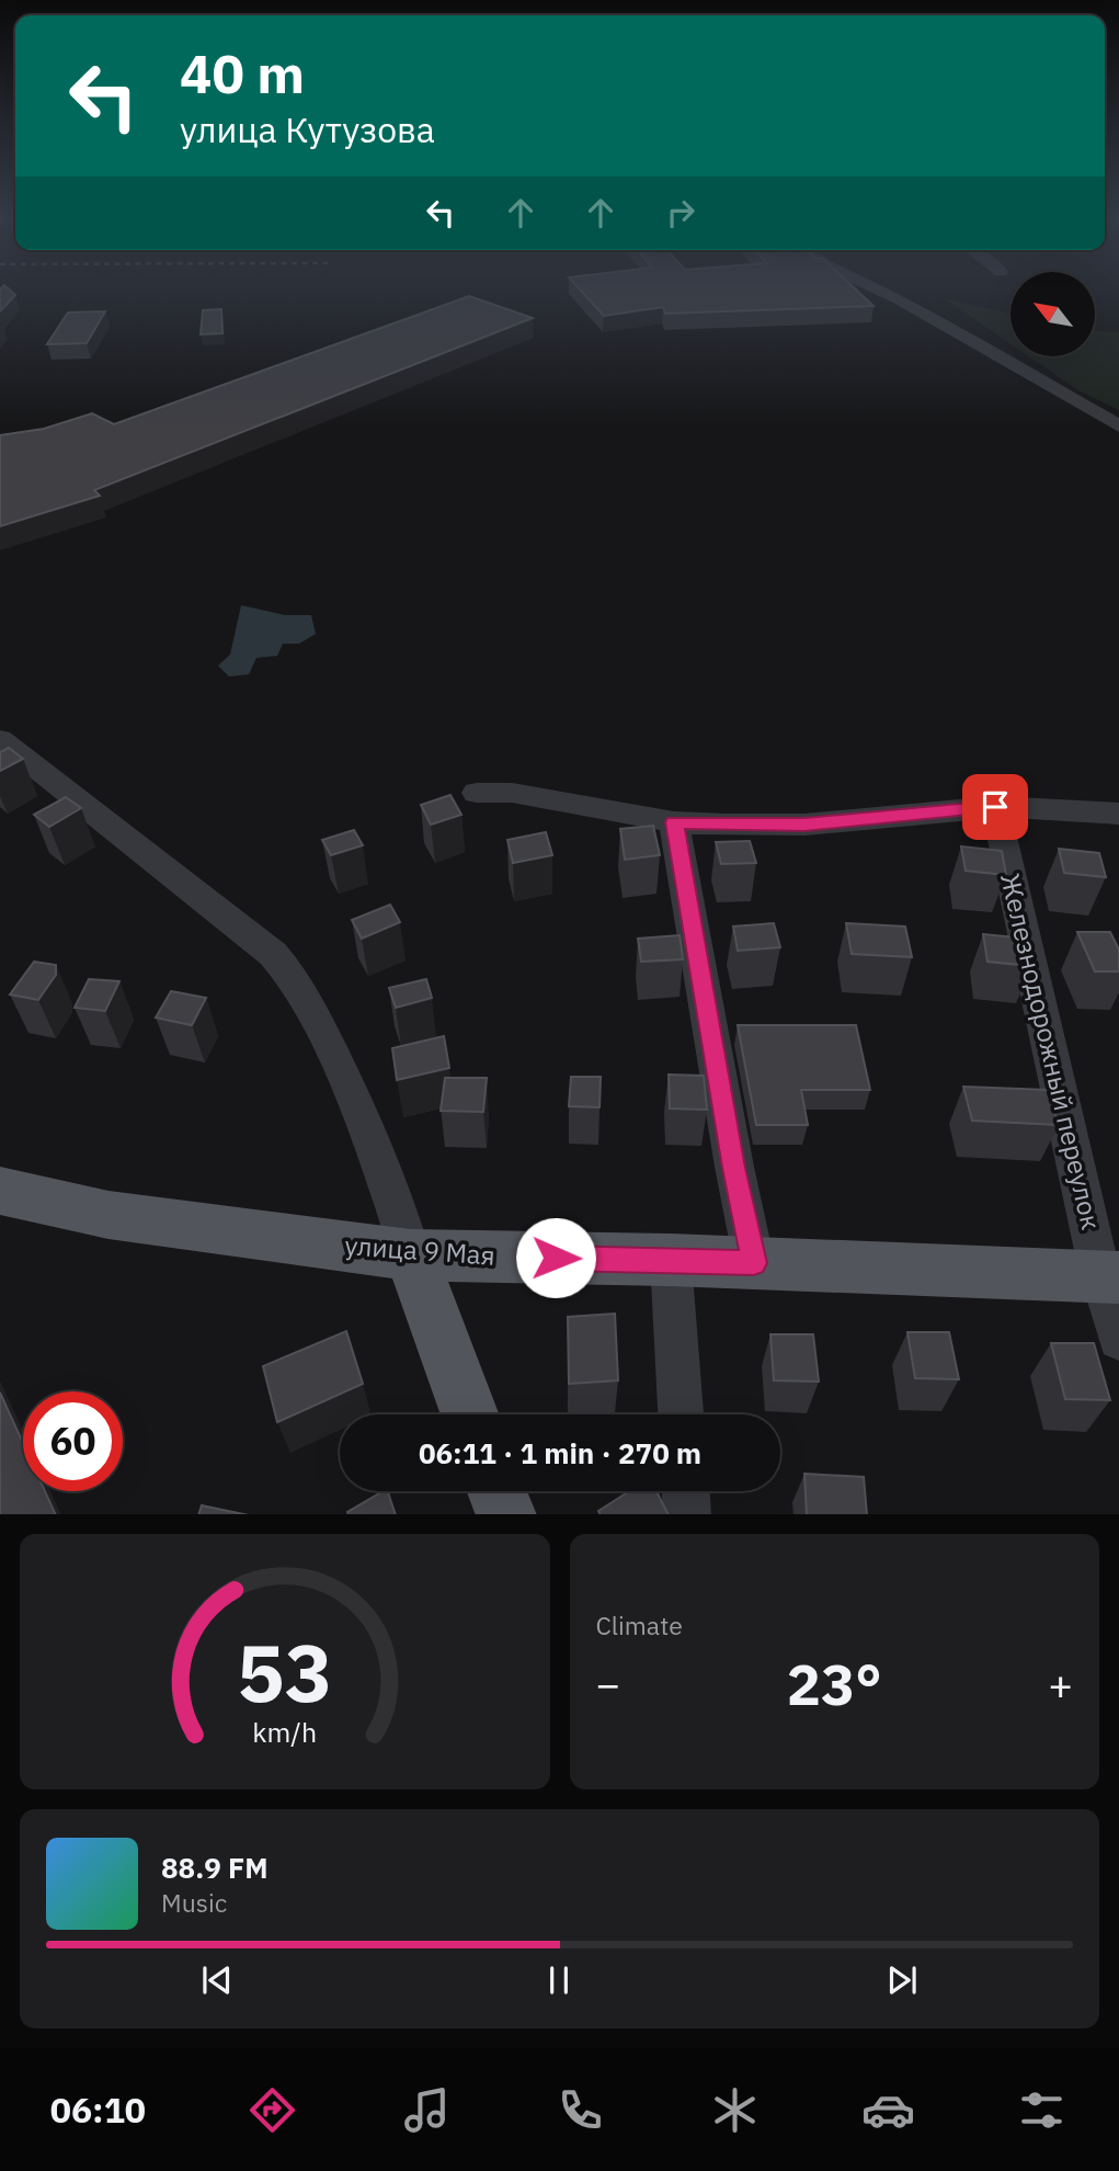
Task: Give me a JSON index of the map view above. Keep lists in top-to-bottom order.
{
  "streets": {
    "main road": ["улица 9 Мая"],
    "street": ["Железнодорожный переулок"]
  },
  "crossings": [
    ["Железнодорожный переулок", "улица 9 Мая"]
  ],
  "north": "top left",
  "page": {
    "turn": ["40 m", "улица Кутузова"],
    "limit": "60",
    "trip": "06:11 · 1 min · 270 m",
    "tile": "Climate",
    "heat": ["−", "23°", "+"],
    "song": ["88.9 FM", "Music"],
    "tabs": "06:10",
    "gauge": ["53", "km/h"]
  }
}
